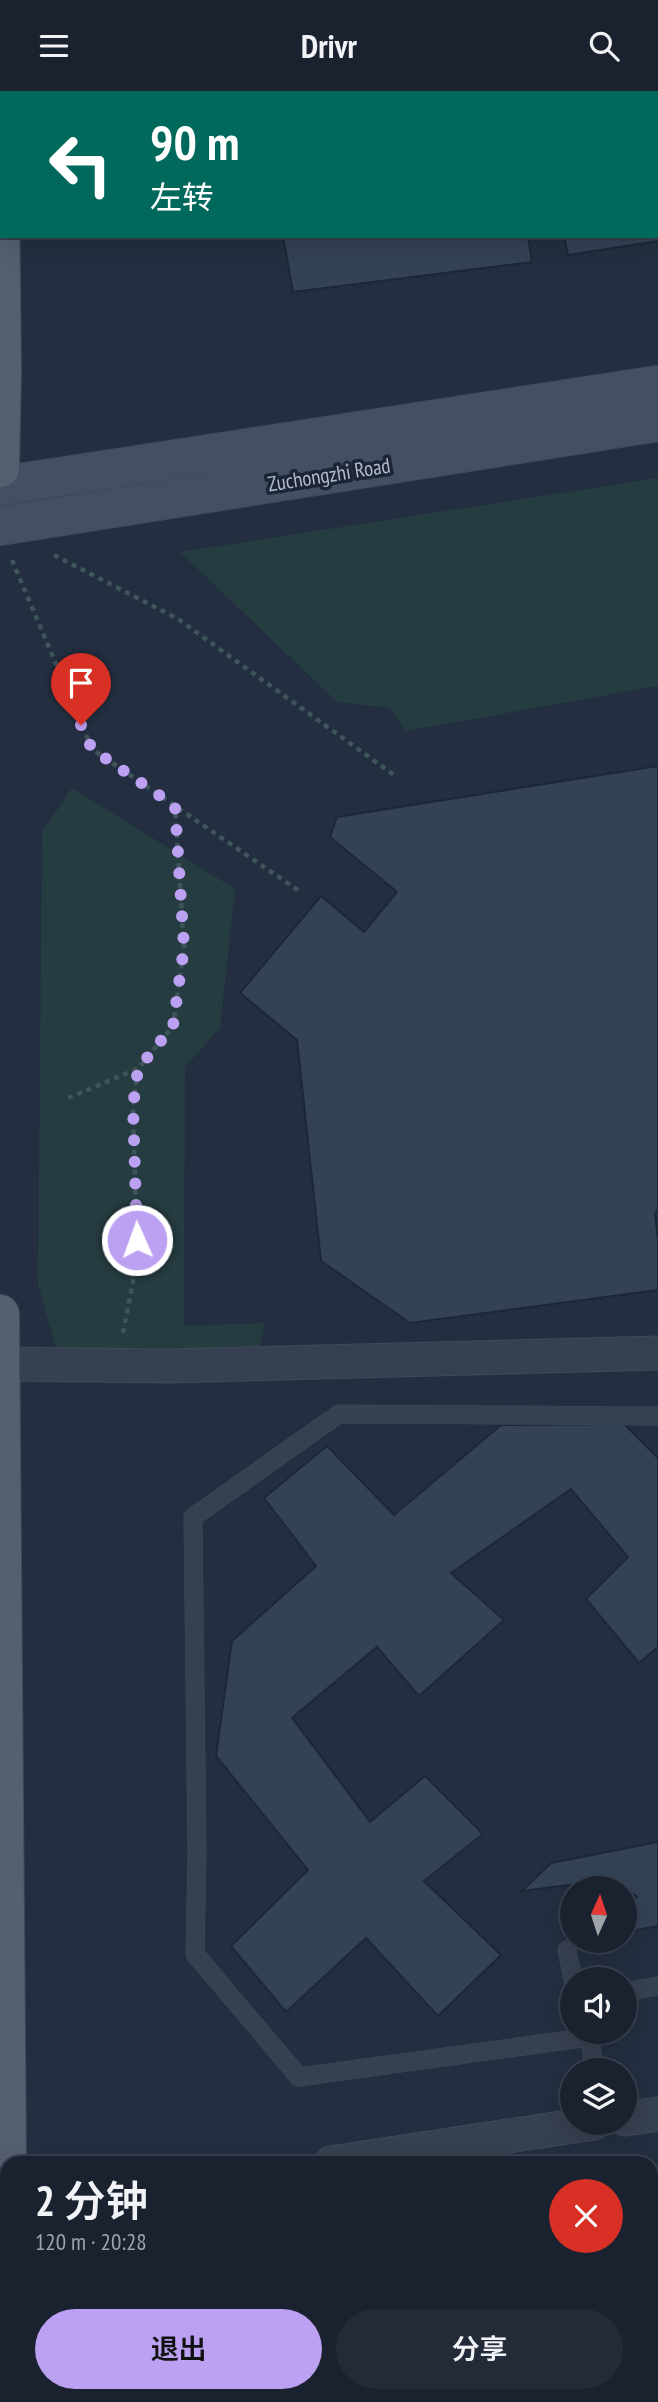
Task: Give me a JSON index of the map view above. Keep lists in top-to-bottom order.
{
  "streets": {
    "main road": ["Zuchongzhi Road"]
  },
  "north": "top",
  "page": {
    "header": "Drivr",
    "turn": ["90 m", "左转"],
    "heading": ["2 分钟", "120 m · 20:28"],
    "buttons": ["退出", "分享"]
  }
}
